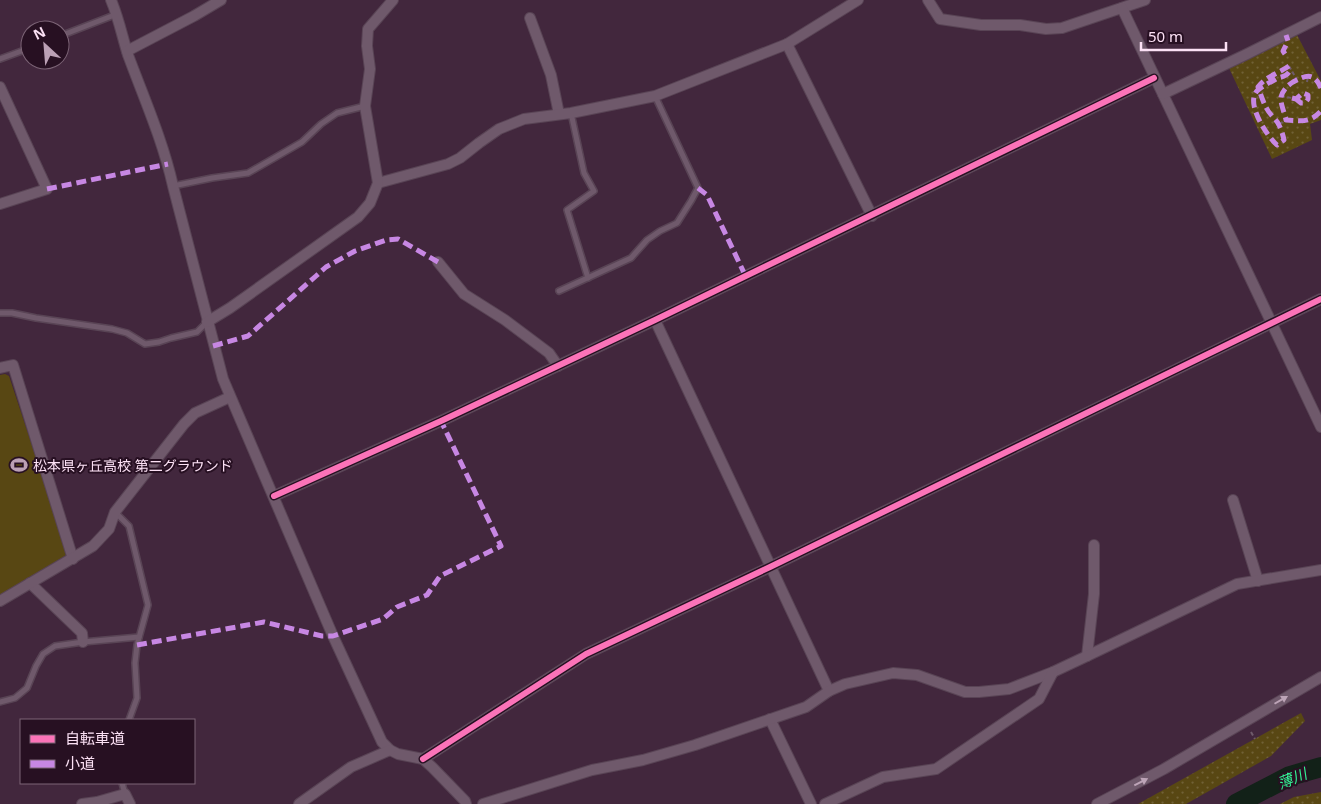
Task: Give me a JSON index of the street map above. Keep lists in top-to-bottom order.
{
  "water": ["薄川"],
  "places": {
    "sports": ["松本県ヶ丘高校 第二グラウンド"]
  },
  "legend": ["自転車道", "小道"],
  "scale_bar": "50 m",
  "north": "top left"
}
